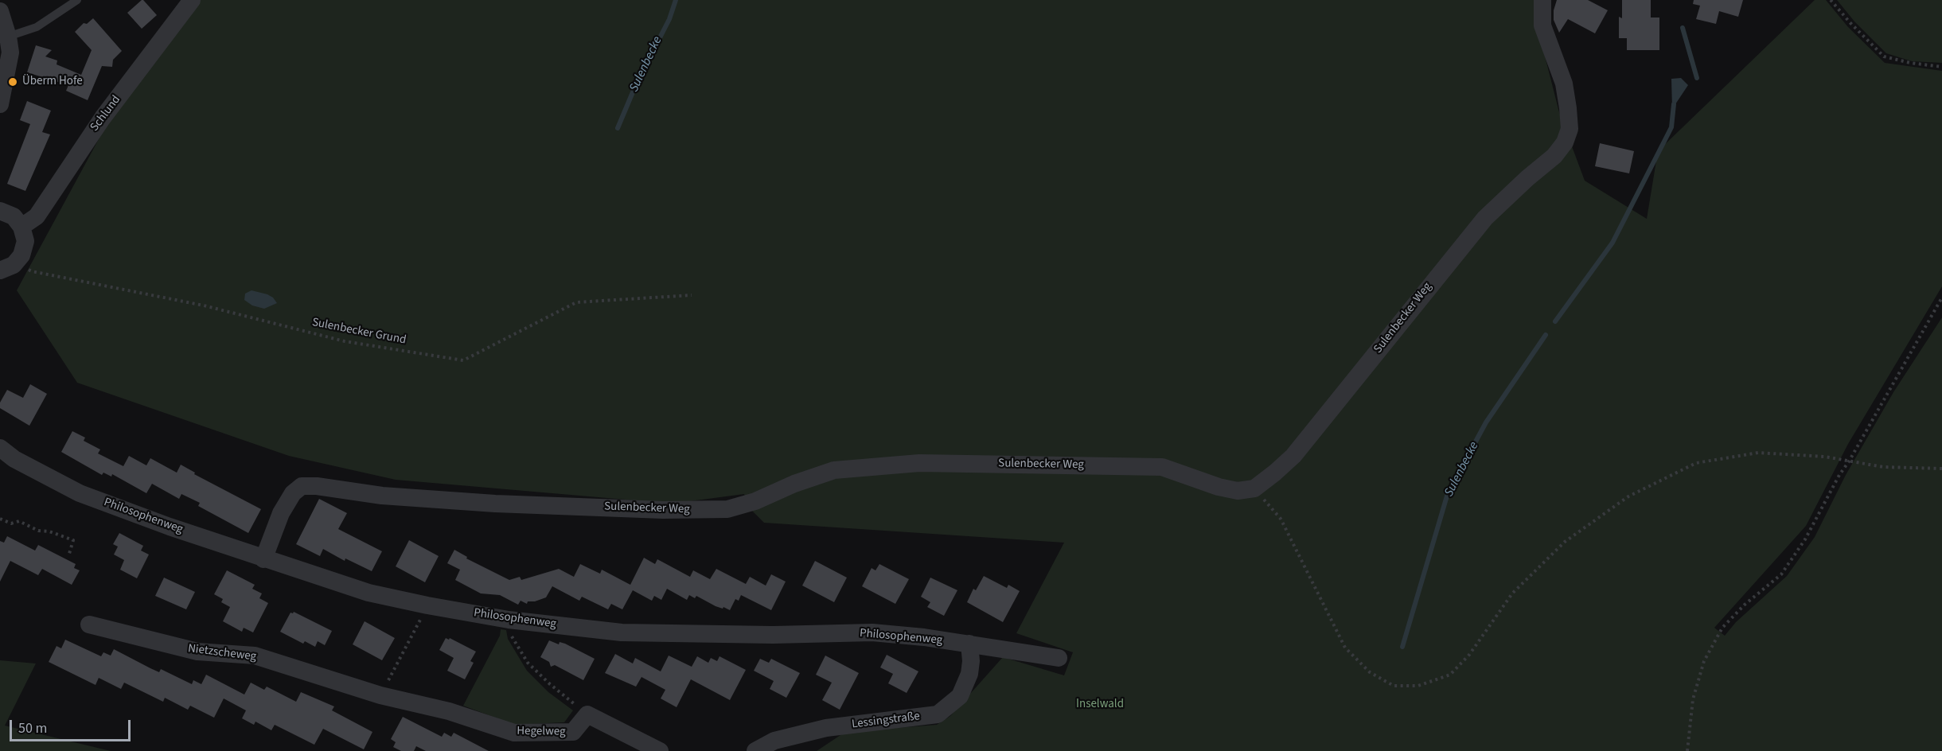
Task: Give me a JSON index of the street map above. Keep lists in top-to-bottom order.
{
  "streets": {
    "street": [
      "Schlund",
      "Sulenbecker Weg",
      "Philosophenweg",
      "Nietzscheweg",
      "Lessingstraße",
      "Hegelweg"
    ],
    "path": ["Sulenbecker Grund"]
  },
  "crossings": [
    ["Sulenbecker Weg", "Philosophenweg"],
    ["Philosophenweg", "Lessingstraße"],
    ["Nietzscheweg", "Hegelweg"]
  ],
  "water": ["Sulenbecke"],
  "parks": ["Inselwald"],
  "places": ["Überm Hofe"],
  "scale_bar": "50 m"
}
